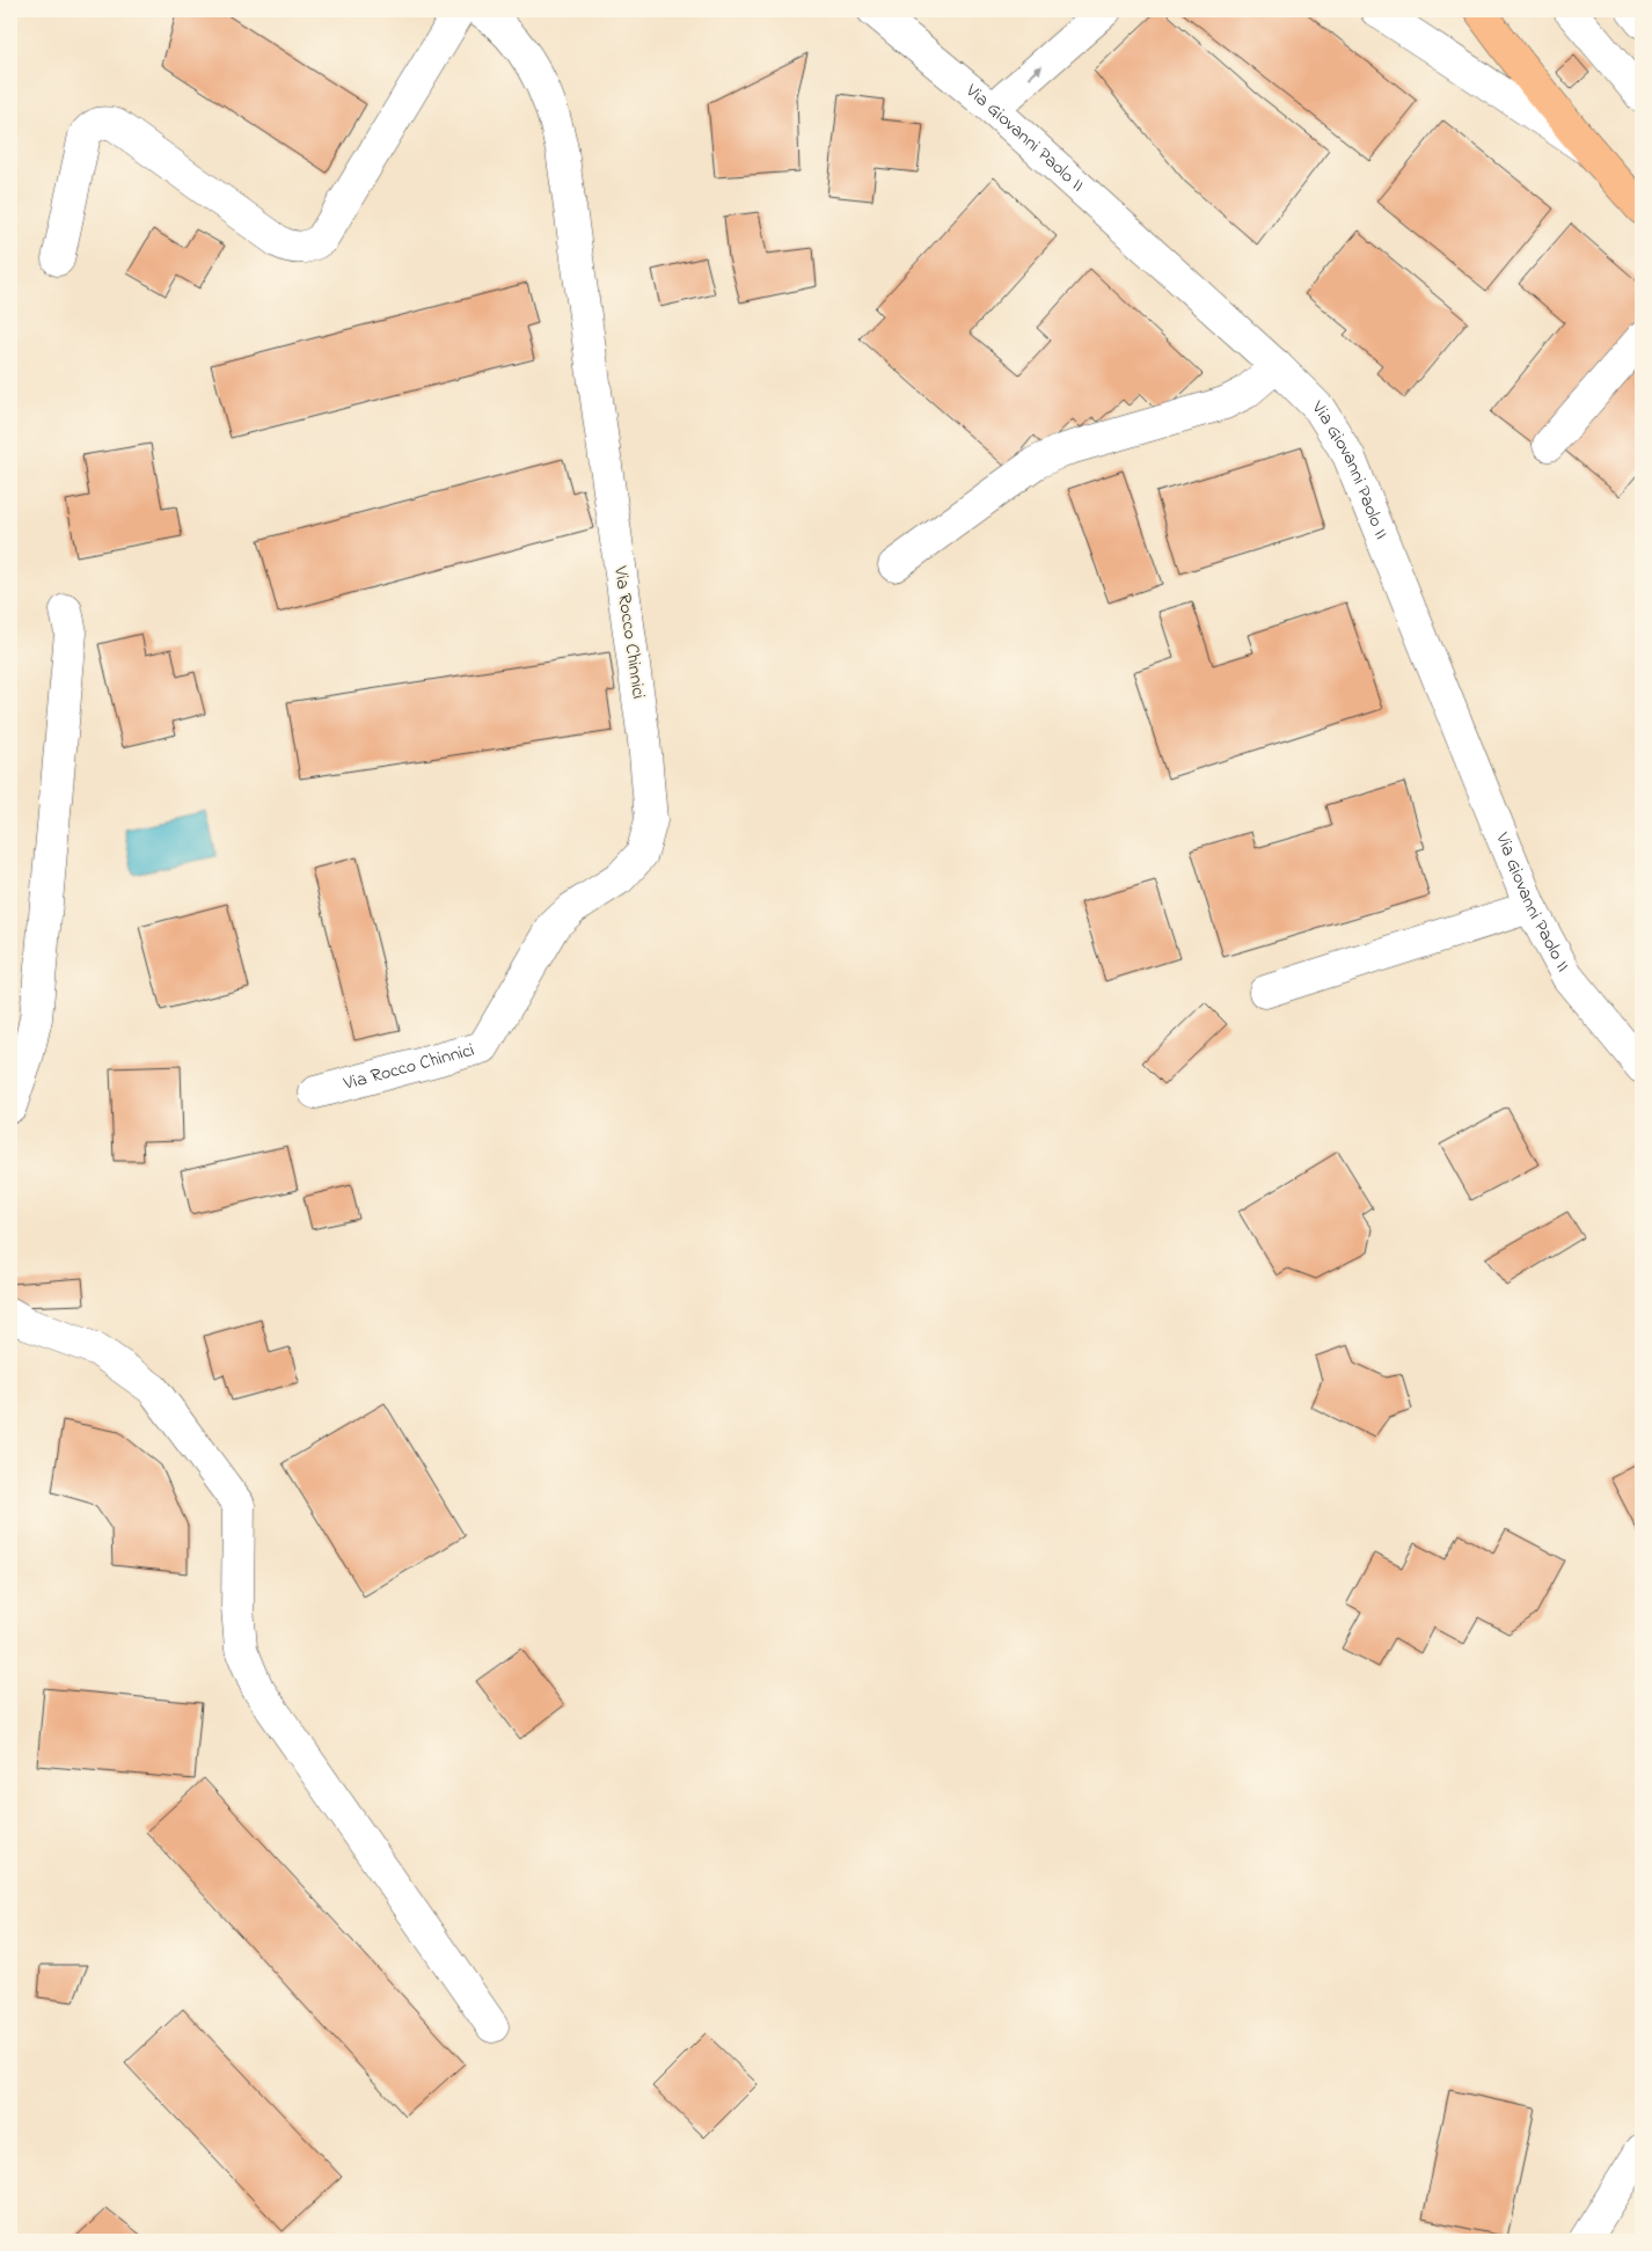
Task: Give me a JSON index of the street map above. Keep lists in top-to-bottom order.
{
  "streets": {
    "street": ["Via Giovanni Paolo II", "Via Rocco Chinnici"]
  }
}
